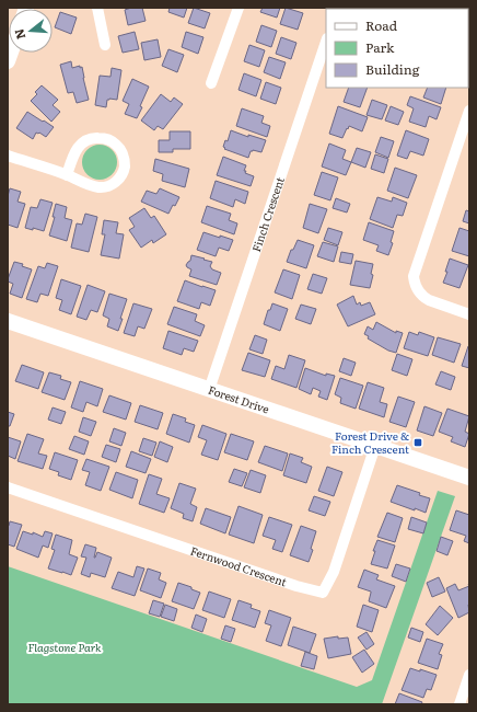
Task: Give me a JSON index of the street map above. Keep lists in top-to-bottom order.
{
  "streets": {
    "street": ["Finch Crescent", "Forest Drive", "Fernwood Crescent"]
  },
  "crossings": [
    ["Finch Crescent", "Forest Drive"],
    ["Forest Drive", "Fernwood Crescent"]
  ],
  "parks": ["Flagstone Park"],
  "places": {
    "transit": ["Forest Drive & Finch Crescent"]
  },
  "legend": ["Road", "Park", "Building"],
  "north": "left"
}
